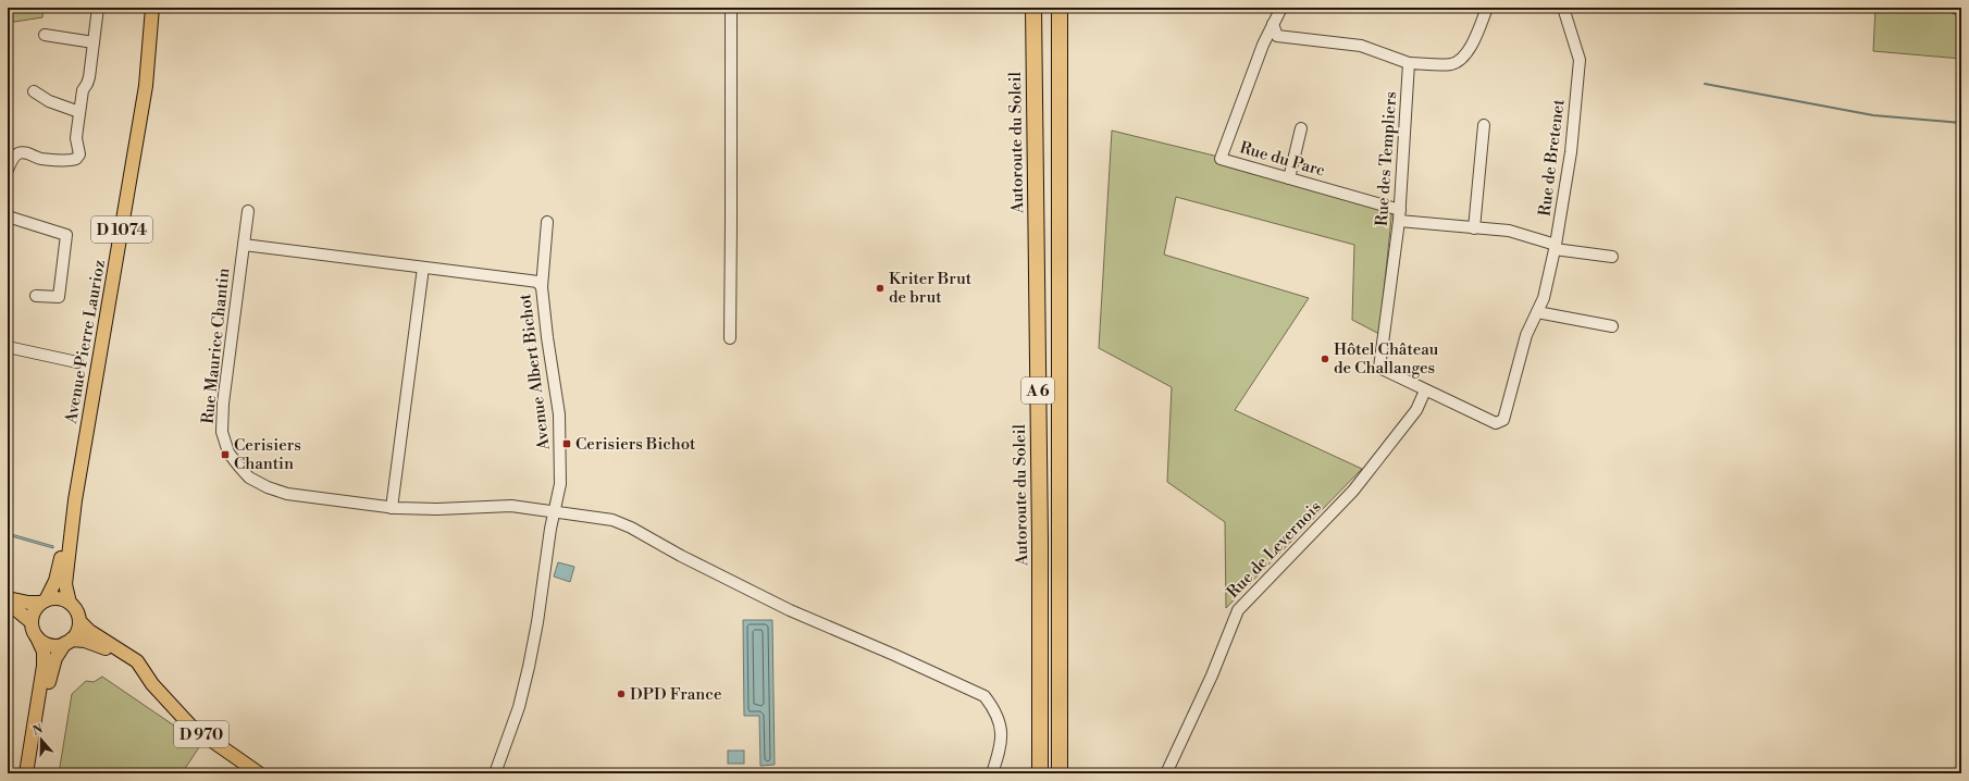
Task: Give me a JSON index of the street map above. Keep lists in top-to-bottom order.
{
  "streets": {
    "highway": ["Autoroute du Soleil", "A 6"],
    "main road": ["D 1074", "Avenue Pierre Laurioz", "D 970"],
    "street": [
      "Rue de Bretenet",
      "Rue du Parc",
      "Rue des Templiers",
      "Rue Maurice Chantin",
      "Avenue Albert Bichot",
      "Rue de Levernois"
    ]
  },
  "crossings": [
    ["Rue de Bretenet", "Rue du Parc"],
    ["Rue de Bretenet", "Rue des Templiers"],
    ["Rue de Bretenet", "Rue de Levernois"],
    ["Rue du Parc", "Rue des Templiers"],
    ["Rue des Templiers", "Rue de Levernois"],
    ["Avenue Pierre Laurioz", "D 970"],
    ["Rue Maurice Chantin", "Avenue Albert Bichot"]
  ],
  "places": {
    "other": ["Kriter Brut de brut", "Hôtel Château de Challanges", "DPD France"],
    "transit": ["Cerisiers Bichot", "Cerisiers Chantin"]
  },
  "north": "top"
}
